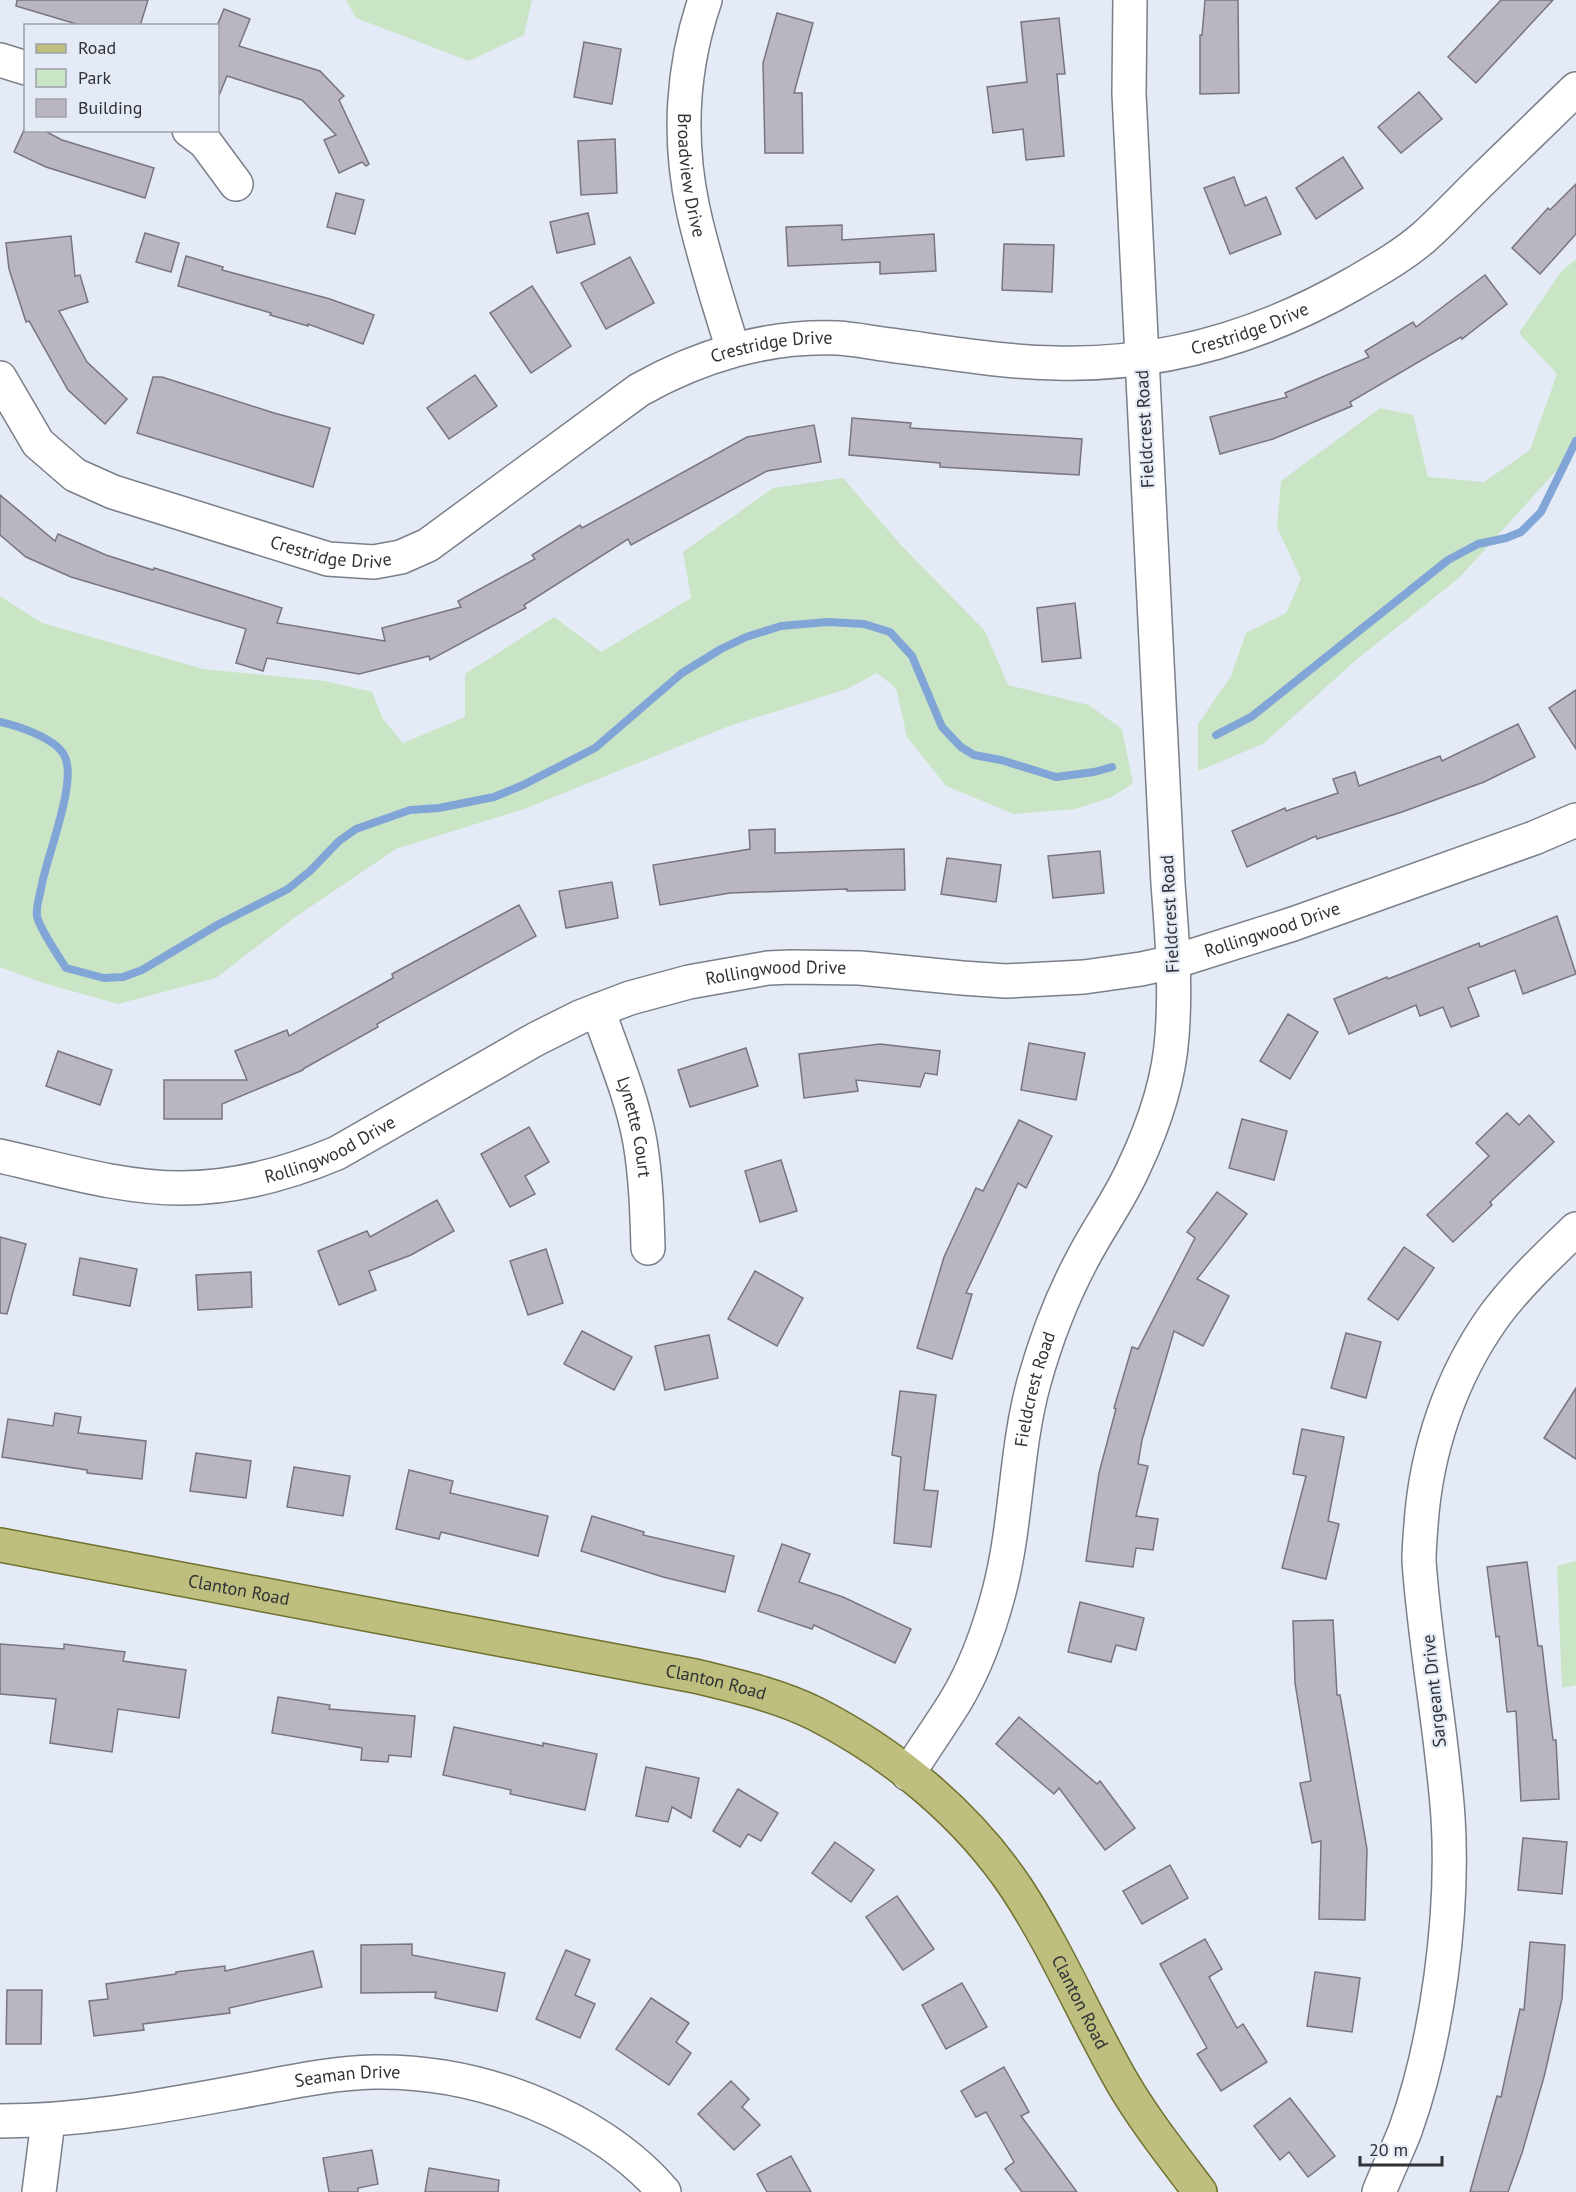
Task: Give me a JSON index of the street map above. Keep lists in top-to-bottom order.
{
  "streets": {
    "main road": ["Clanton Road"],
    "street": [
      "Broadview Drive",
      "Crestridge Drive",
      "Fieldcrest Road",
      "Rollingwood Drive",
      "Lynette Court",
      "Sargeant Drive",
      "Seaman Drive"
    ]
  },
  "crossings": [
    ["Broadview Drive", "Crestridge Drive"],
    ["Crestridge Drive", "Fieldcrest Road"],
    ["Fieldcrest Road", "Rollingwood Drive"],
    ["Fieldcrest Road", "Clanton Road"],
    ["Rollingwood Drive", "Lynette Court"]
  ],
  "legend": ["Road", "Park", "Building"],
  "scale_bar": "20 m"
}
